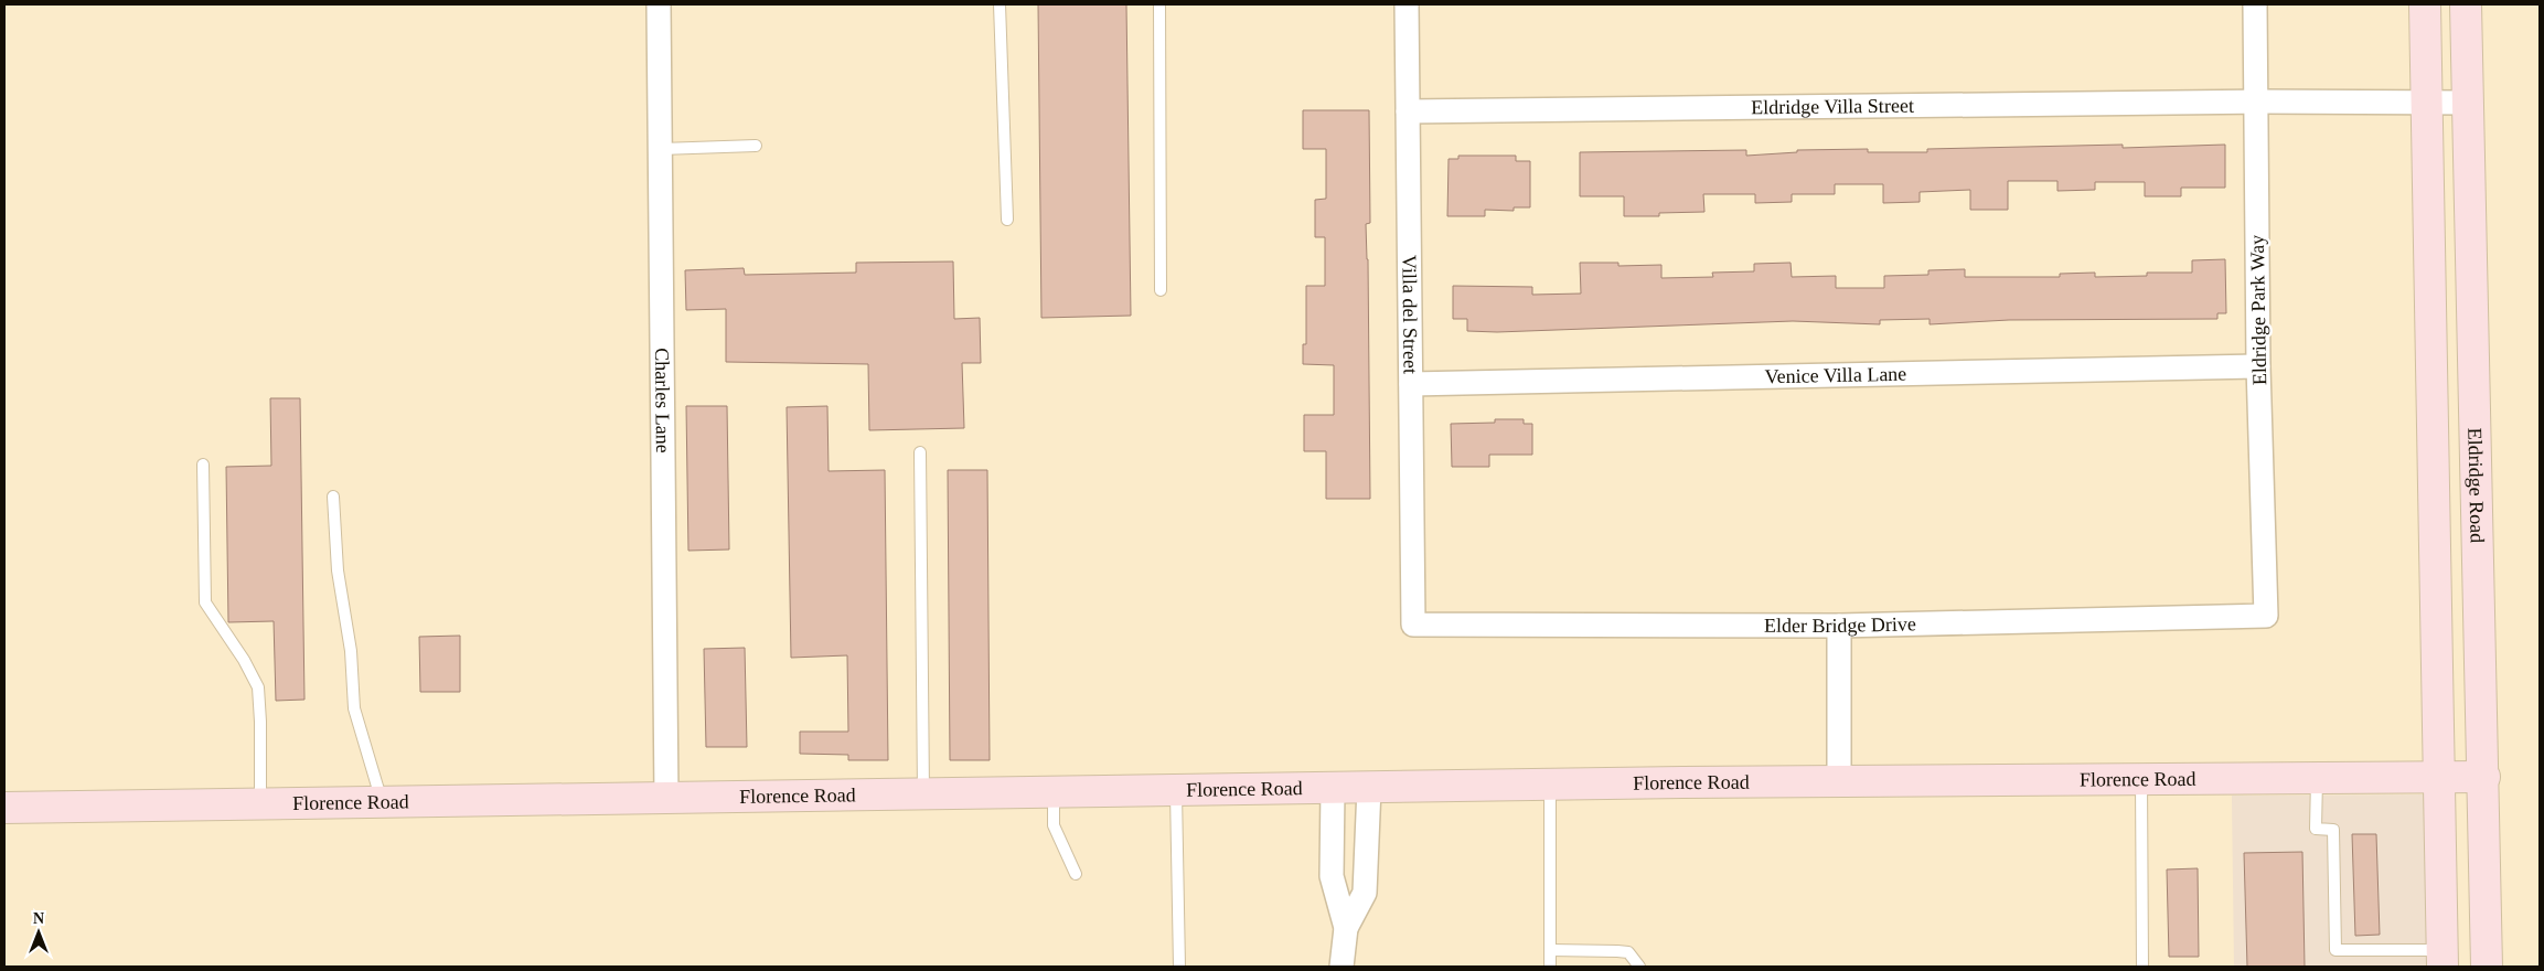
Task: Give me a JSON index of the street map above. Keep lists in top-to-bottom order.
{
  "streets": {
    "street": [
      "Eldridge Villa Street",
      "Eldridge Park Way",
      "Villa del Street",
      "Venice Villa Lane",
      "Charles Lane",
      "Eldridge Road",
      "Elder Bridge Drive",
      "Florence Road"
    ]
  },
  "crossings": [
    ["Eldridge Villa Street", "Eldridge Park Way"],
    ["Eldridge Villa Street", "Villa del Street"],
    ["Eldridge Villa Street", "Eldridge Road"],
    ["Eldridge Park Way", "Venice Villa Lane"],
    ["Eldridge Park Way", "Elder Bridge Drive"],
    ["Villa del Street", "Venice Villa Lane"],
    ["Villa del Street", "Elder Bridge Drive"],
    ["Charles Lane", "Florence Road"],
    ["Eldridge Road", "Florence Road"]
  ],
  "north": "top"
}
